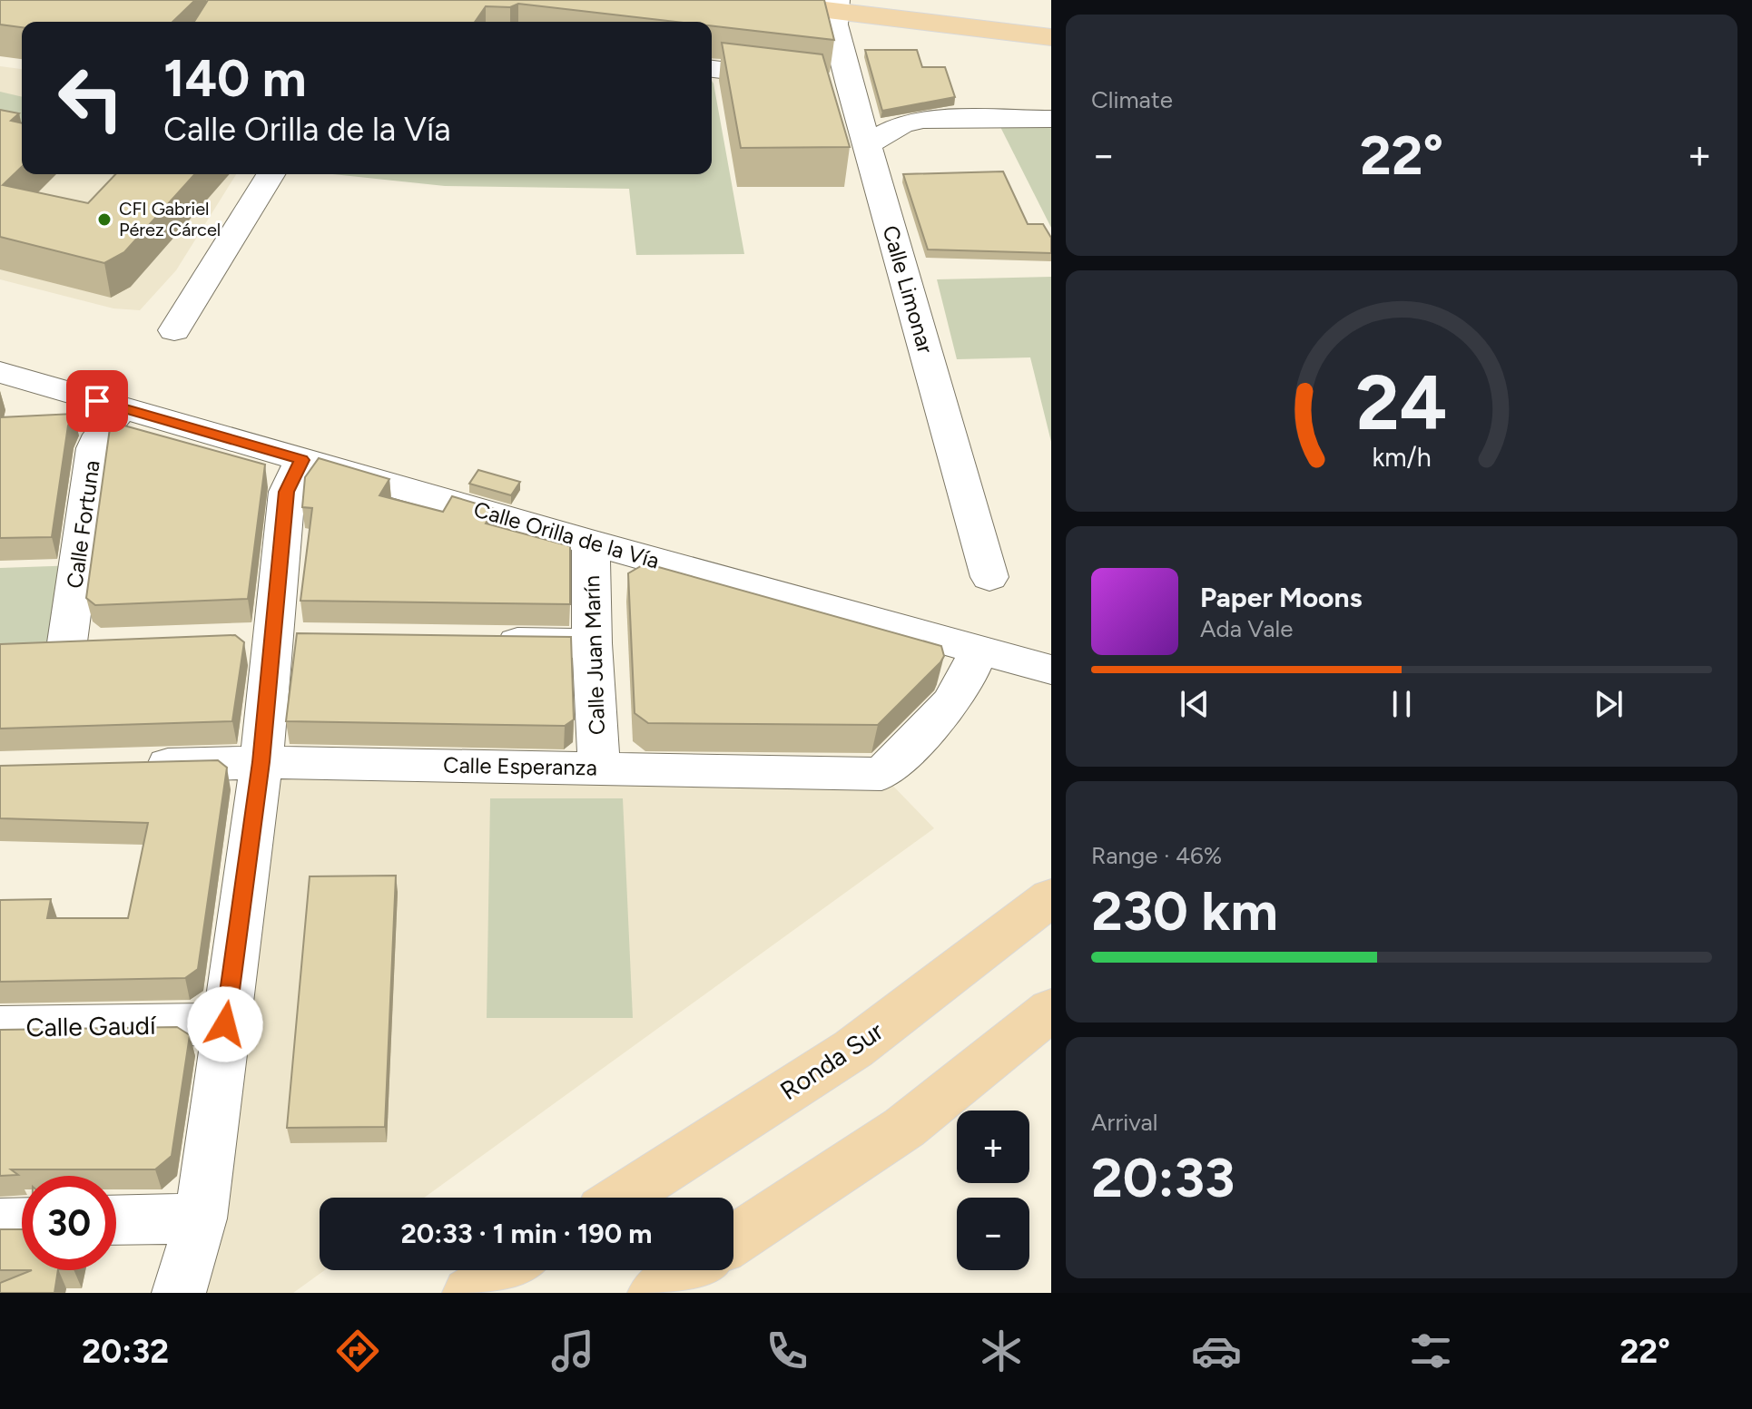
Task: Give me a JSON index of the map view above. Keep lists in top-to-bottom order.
{
  "streets": {
    "main road": ["Ronda Sur"],
    "street": [
      "Calle Limonar",
      "Calle Fortuna",
      "Calle Orilla de la Vía",
      "Calle Juan Marín",
      "Calle Esperanza",
      "Calle Gaudí"
    ]
  },
  "crossings": [
    ["Calle Fortuna", "Calle Orilla de la Vía"],
    ["Calle Orilla de la Vía", "Calle Juan Marín"],
    ["Calle Orilla de la Vía", "Calle Esperanza"],
    ["Calle Juan Marín", "Calle Esperanza"]
  ],
  "places": ["CFI Gabriel Pérez Cárcel"],
  "page": {
    "tile": [
      "Climate",
      ["Range · 46%", "230 km"],
      ["Arrival", "20:33"]
    ],
    "turn": ["140 m", "Calle Orilla de la Vía"],
    "heat": ["−", "22°", "+"],
    "song": ["Paper Moons", "Ada Vale"],
    "map_buttons": ["+", "−"],
    "limit": "30",
    "trip": "20:33 · 1 min · 190 m",
    "tabs": ["20:32", "22°"],
    "gauge": ["24", "km/h"]
  }
}
